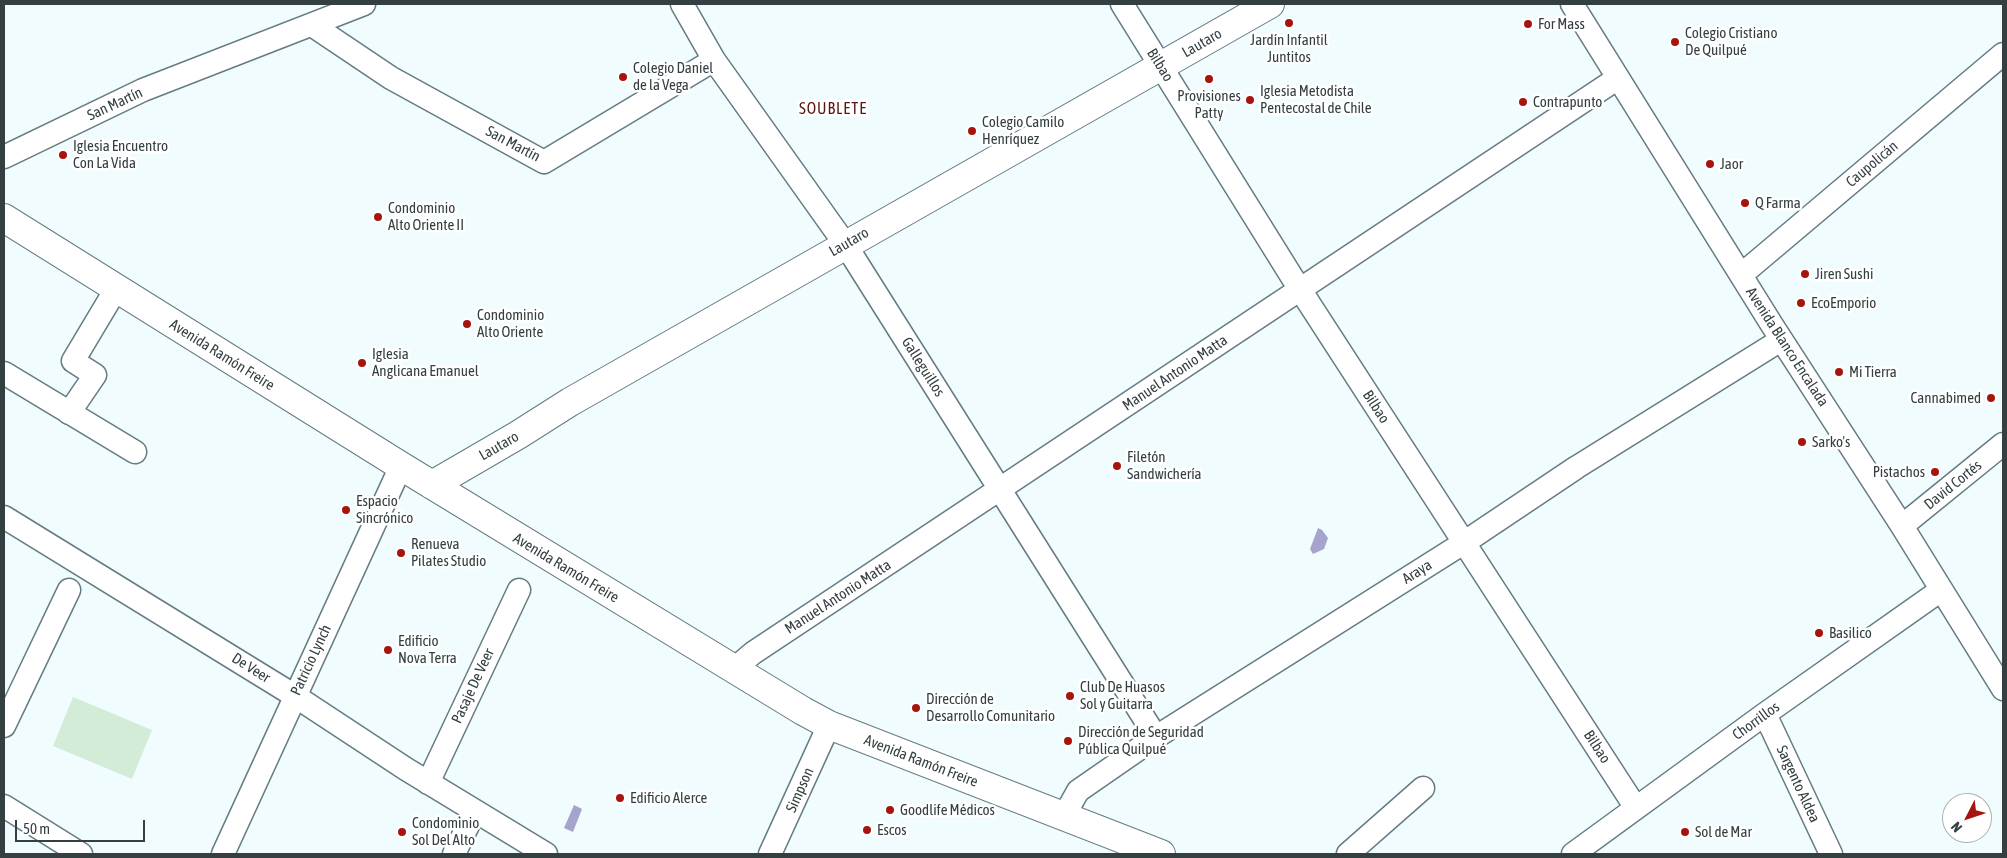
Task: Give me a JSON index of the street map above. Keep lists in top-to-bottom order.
{
  "streets": {
    "main road": ["Lautaro", "Avenida Ramón Freire"],
    "street": [
      "Bilbao",
      "San Martín",
      "Caupolicán",
      "Avenida Blanco Encalada",
      "Galleguillos",
      "Manuel Antonio Matta",
      "David Cortés",
      "Araya",
      "Patricio Lynch",
      "De Veer",
      "Pasaje De Veer",
      "Chorrillos",
      "Sargento Aldea",
      "Simpson"
    ]
  },
  "crossings": [
    ["Lautaro", "Bilbao"],
    ["Lautaro", "Avenida Ramón Freire"],
    ["Lautaro", "Galleguillos"],
    ["Bilbao", "Manuel Antonio Matta"],
    ["Bilbao", "Araya"],
    ["Bilbao", "Chorrillos"],
    ["San Martín", "Galleguillos"],
    ["Caupolicán", "Avenida Blanco Encalada"],
    ["Avenida Blanco Encalada", "Manuel Antonio Matta"],
    ["Avenida Blanco Encalada", "David Cortés"],
    ["Avenida Blanco Encalada", "Araya"],
    ["Avenida Blanco Encalada", "Chorrillos"],
    ["Avenida Ramón Freire", "Manuel Antonio Matta"],
    ["Avenida Ramón Freire", "Araya"],
    ["Avenida Ramón Freire", "Patricio Lynch"],
    ["Avenida Ramón Freire", "Simpson"],
    ["Galleguillos", "Manuel Antonio Matta"],
    ["Galleguillos", "Araya"],
    ["Patricio Lynch", "De Veer"],
    ["De Veer", "Pasaje De Veer"],
    ["Chorrillos", "Sargento Aldea"]
  ],
  "districts": ["SOUBLETE"],
  "places": [
    "Jardín Infantil Juntitos",
    "For Mass",
    "Colegio Cristiano De Quilpué",
    "Colegio Daniel de la Vega",
    "Provisiones Patty",
    "Iglesia Metodista Pentecostal de Chile",
    "Contrapunto",
    "Colegio Camilo Henríquez",
    "Iglesia Encuentro Con La Vida",
    "Jaor",
    "Q Farma",
    "Condominio Alto Oriente II",
    "Jiren Sushi",
    "EcoEmporio",
    "Condominio Alto Oriente",
    "Iglesia Anglicana Emanuel",
    "Mi Tierra",
    "Cannabimed",
    "Sarko's",
    "Filetón Sandwichería",
    "Pistachos",
    "Espacio Sincrónico",
    "Renueva Pilates Studio",
    "Basilico",
    "Edificio Nova Terra",
    "Club De Huasos Sol y Guitarra",
    "Dirección de Desarrollo Comunitario",
    "Dirección de Seguridad Pública Quilpué",
    "Edificio Alerce",
    "Goodlife Médicos",
    "Escos",
    "Condominio Sol Del Alto",
    "Sol de Mar"
  ],
  "scale_bar": "50 m",
  "north": "bottom left"
}
